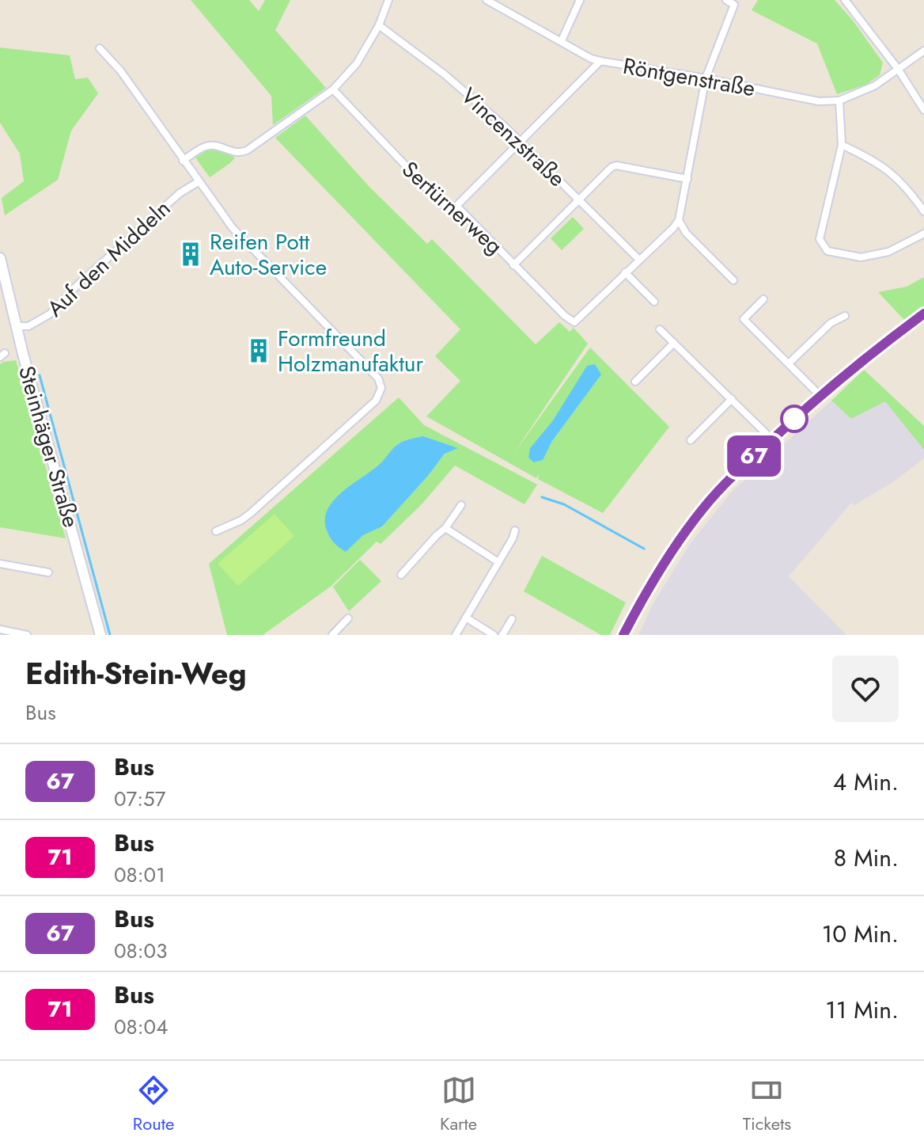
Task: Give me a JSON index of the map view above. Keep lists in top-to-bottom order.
{
  "streets": {
    "main road": ["Steinhäger Straße"],
    "street": [
      "Röntgenstraße",
      "Vincenzstraße",
      "Sertürnerweg",
      "Auf den Middeln"
    ]
  },
  "crossings": [
    ["Auf den Middeln", "Steinhäger Straße"]
  ],
  "places": {
    "building": ["Reifen Pott Auto-Service", "Formfreund Holzmanufaktur"]
  },
  "lines": ["bus line 67"],
  "page": {
    "on_map": "67",
    "heading": ["Edith-Stein-Weg", "Bus"],
    "list": [
      {
        "mark": "67",
        "name": "Bus",
        "note": "07:57",
        "value": "4 Min."
      },
      {
        "mark": "71",
        "name": "Bus",
        "note": "08:01",
        "value": "8 Min."
      },
      {
        "mark": "67",
        "name": "Bus",
        "note": "08:03",
        "value": "10 Min."
      },
      {
        "mark": "71",
        "name": "Bus",
        "note": "08:04",
        "value": "11 Min."
      }
    ],
    "tabs": ["Route", "Karte", "Tickets"]
  }
}
